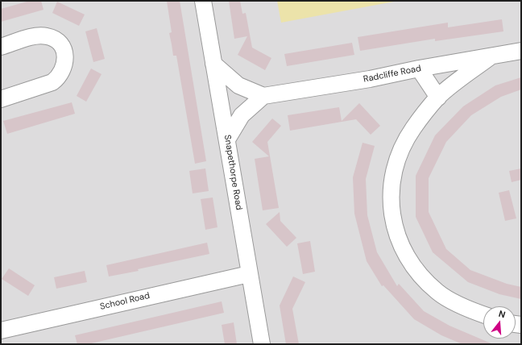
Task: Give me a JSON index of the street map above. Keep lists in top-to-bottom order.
{
  "streets": {
    "street": ["Radcliffe Road", "Snapethorpe Road", "School Road"]
  },
  "crossings": [
    ["Snapethorpe Road", "School Road"]
  ],
  "north": "top"
}
